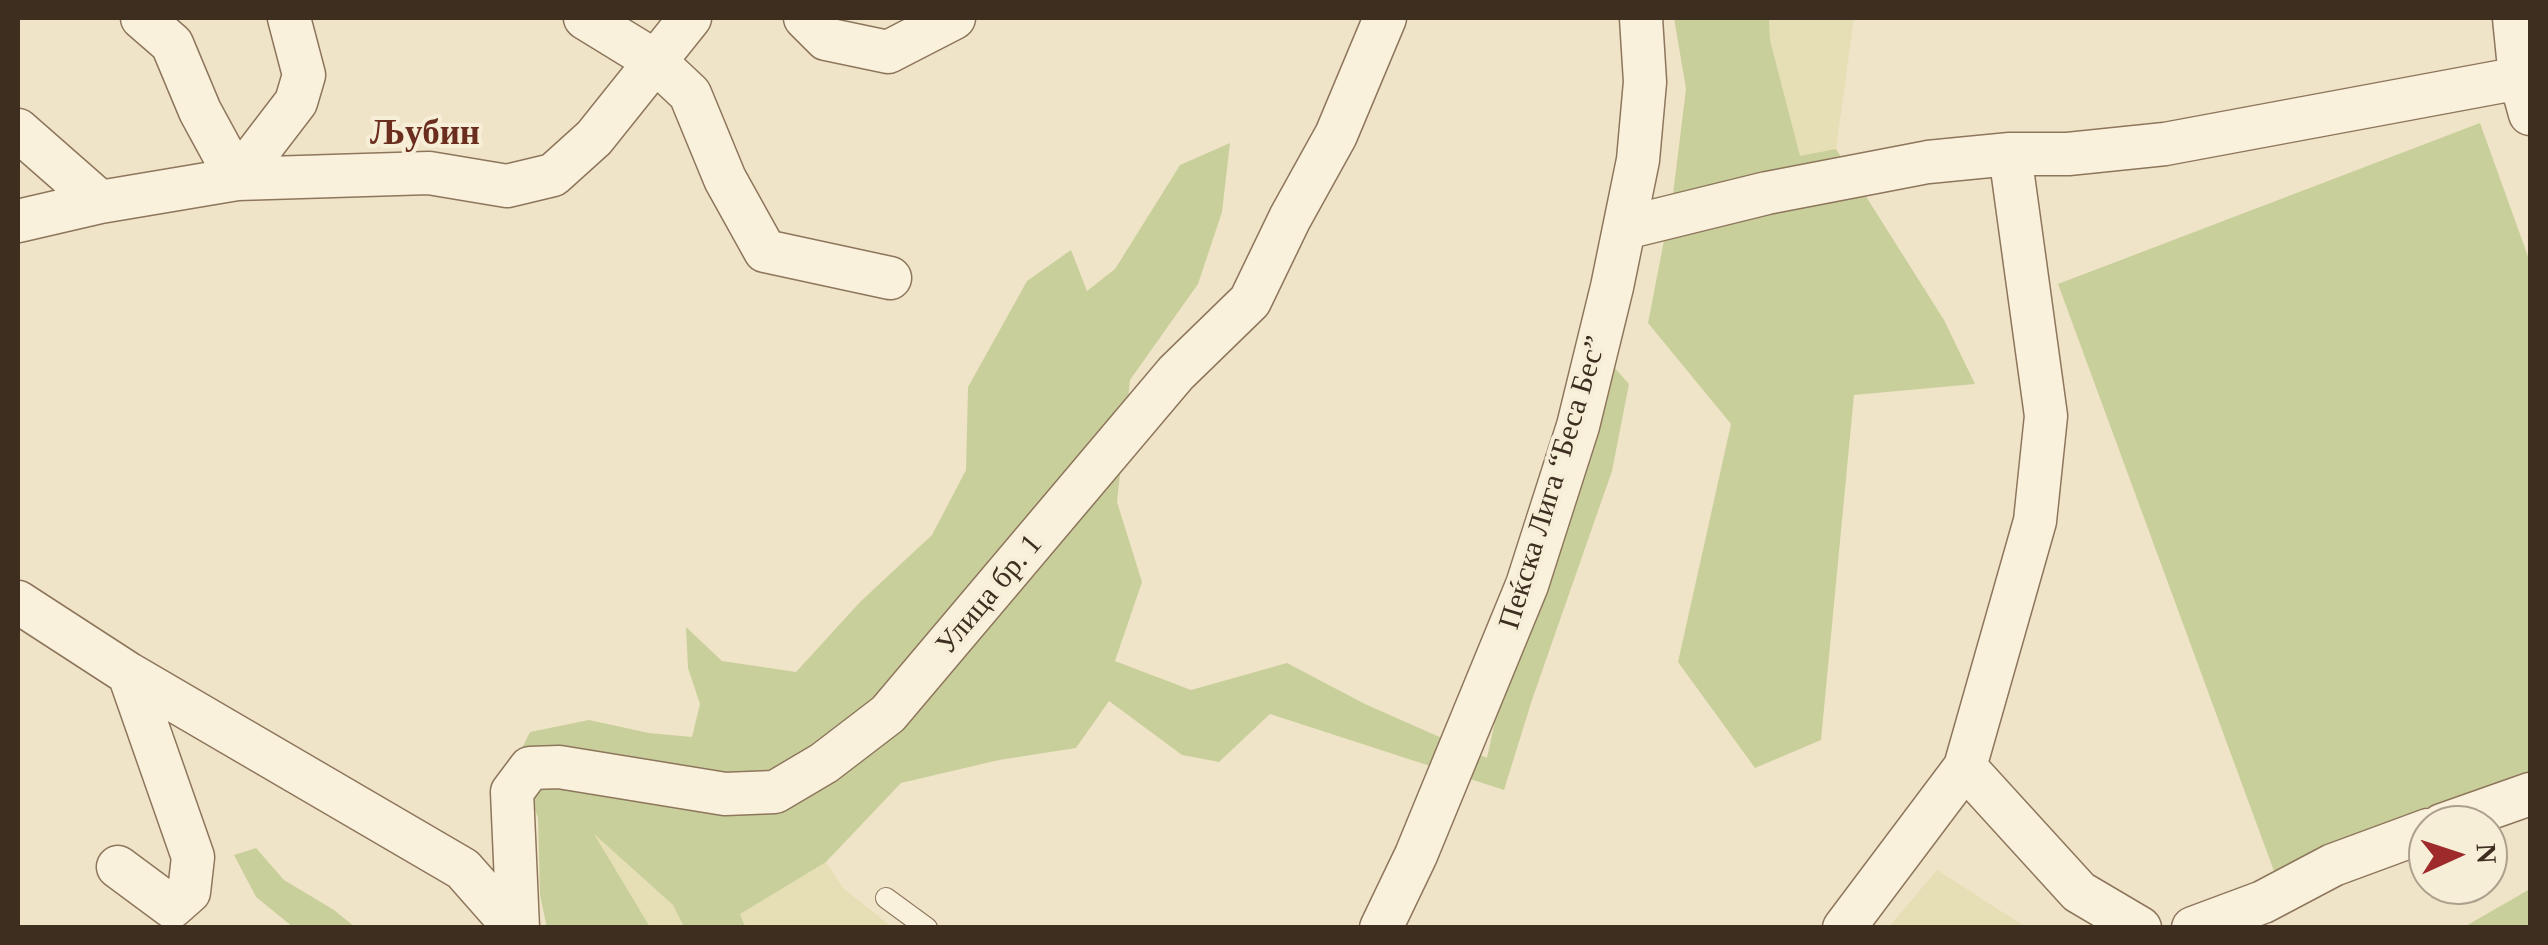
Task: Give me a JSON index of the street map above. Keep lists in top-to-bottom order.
{
  "streets": {
    "street": ["Пеќска Лига “Беса Бес”", "Улица бр. 1"]
  },
  "districts": ["Љубин"],
  "north": "right"
}
